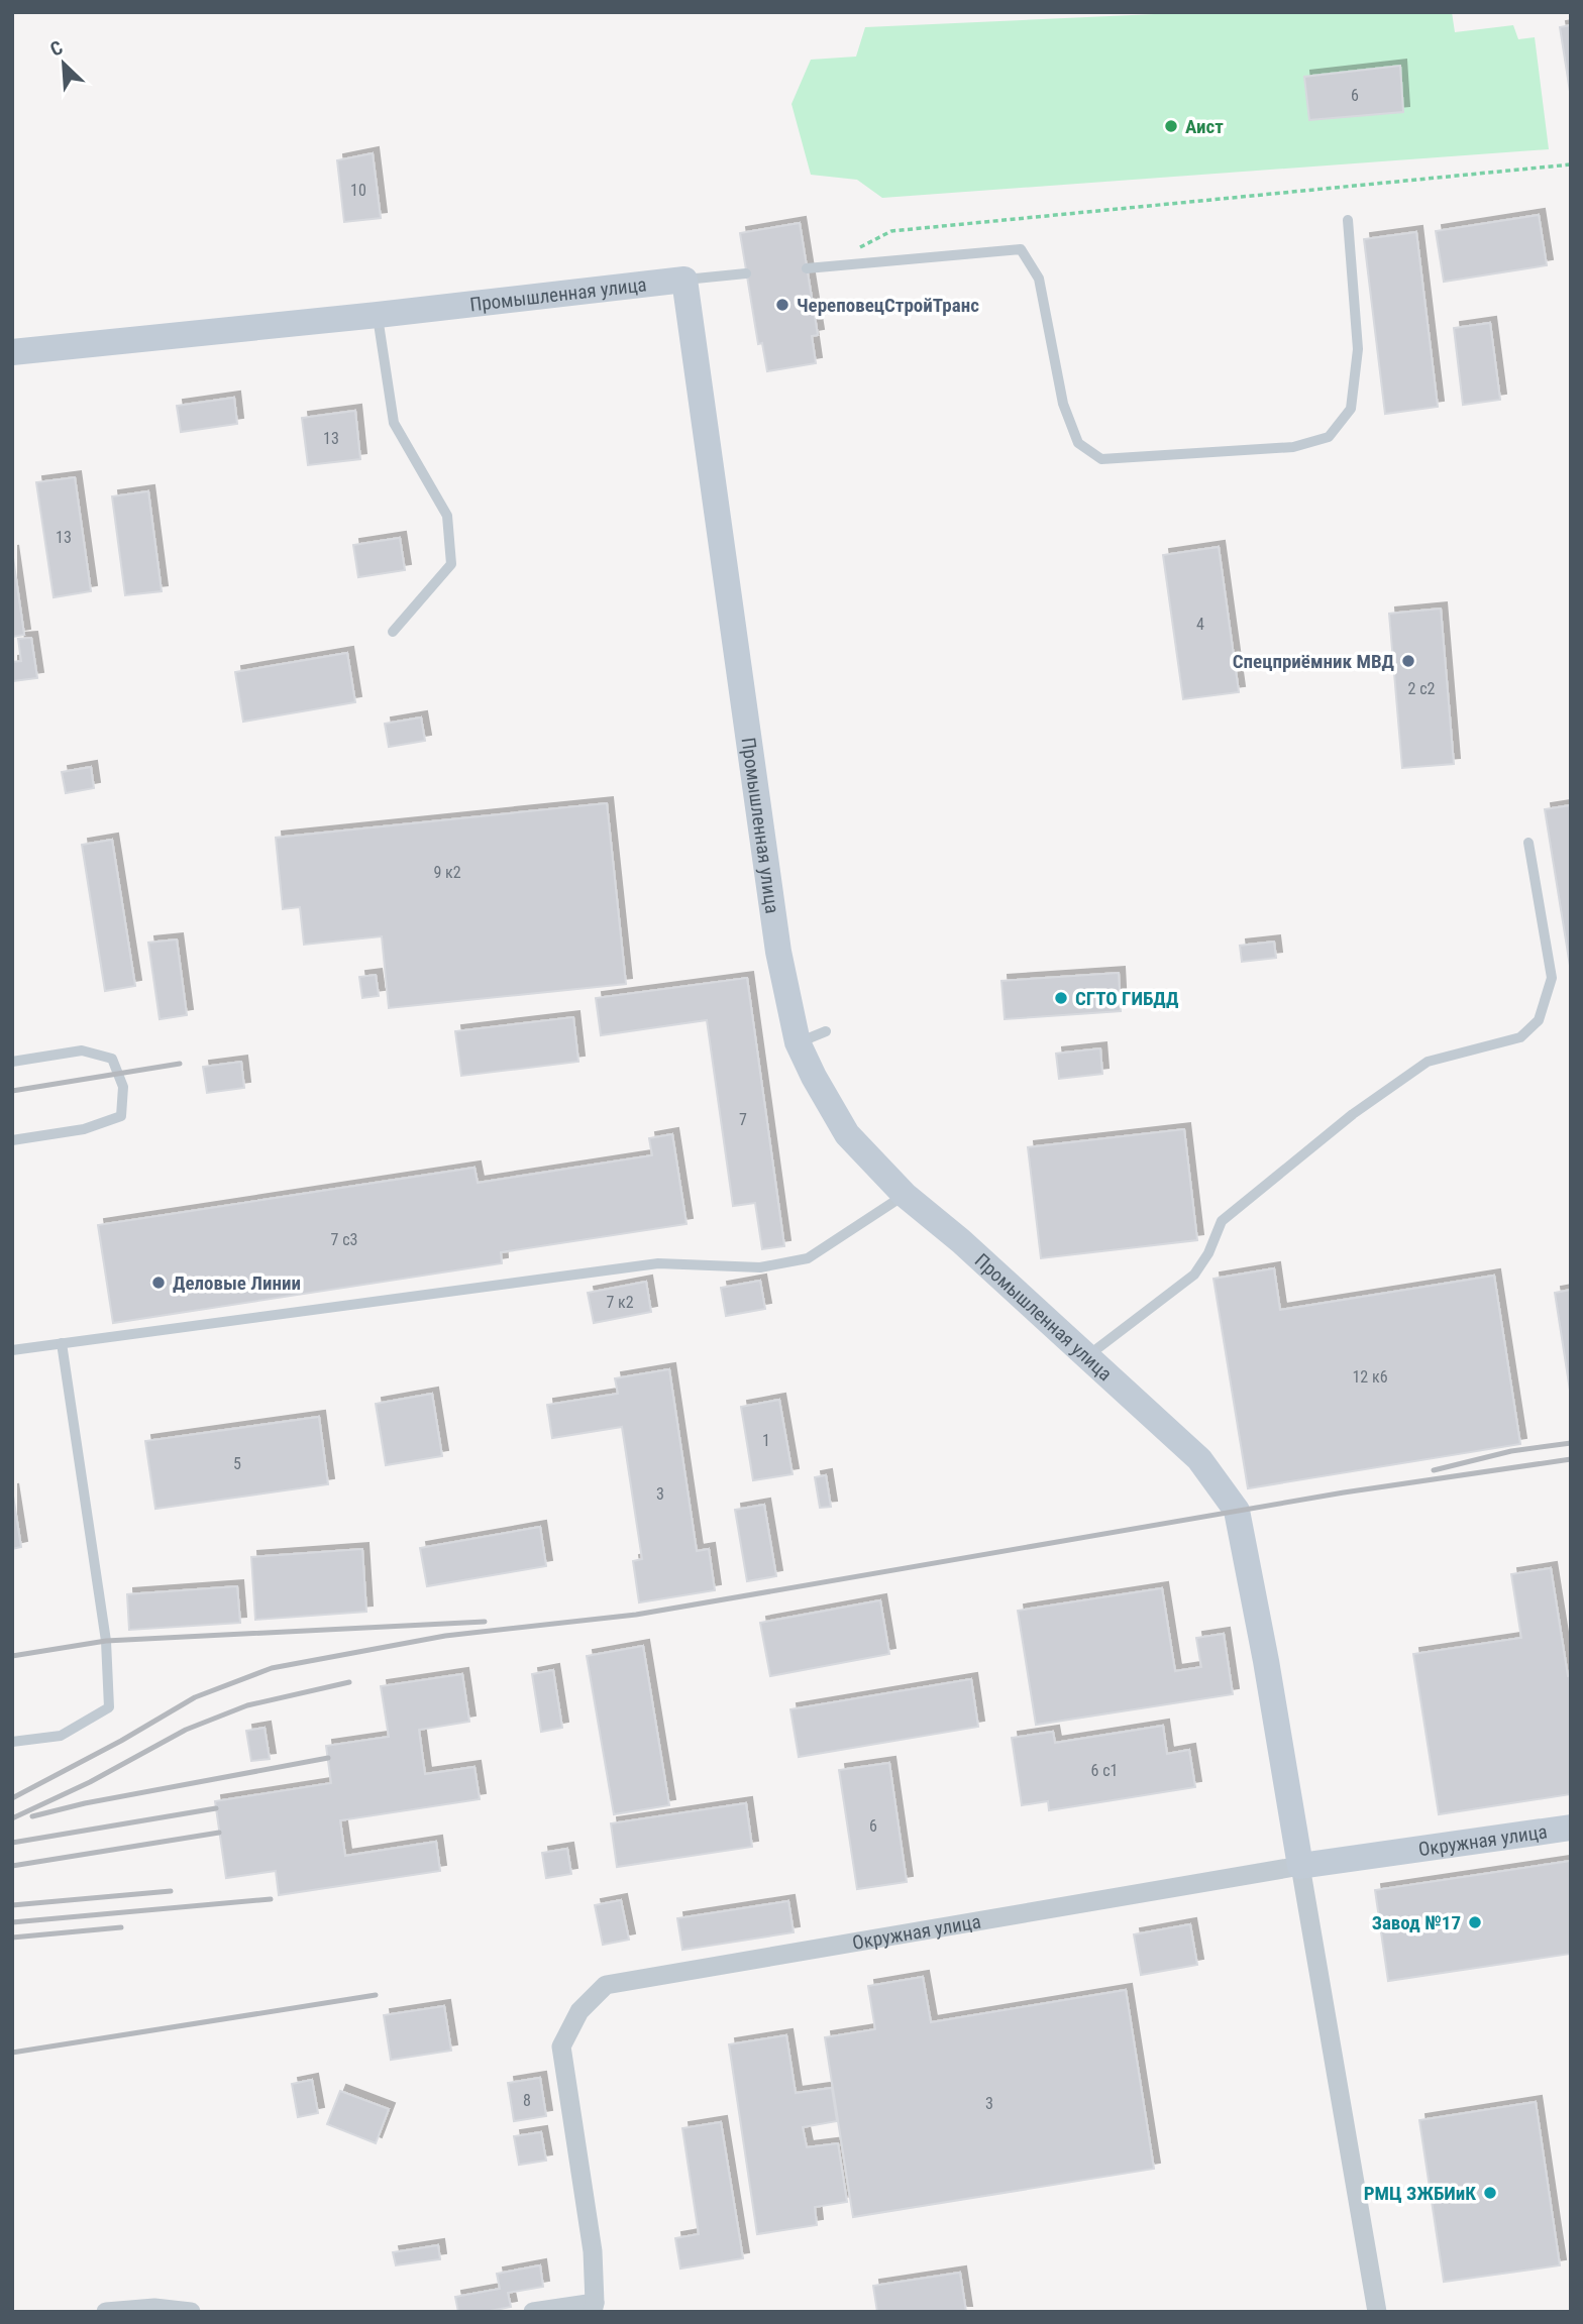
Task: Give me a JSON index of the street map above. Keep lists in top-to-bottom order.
{
  "streets": {
    "street": ["Промышленная улица", "Окружная улица"]
  },
  "crossings": [
    ["Промышленная улица", "Окружная улица"]
  ],
  "places": [
    "Аист",
    "ЧереповецСтройТранс",
    "Спецприёмник МВД",
    "СГТО ГИБДД",
    "Деловые Линии",
    "Завод №17",
    "РМЦ ЗЖБИиК"
  ],
  "house_numbers": [
    "6",
    "10",
    "13",
    "13",
    "4",
    "2 с2",
    "9 к2",
    "7",
    "7 с3",
    "7 к2",
    "12 к6",
    "1",
    "5",
    "3",
    "6 с1",
    "6",
    "8",
    "3"
  ],
  "north": "top left"
}
